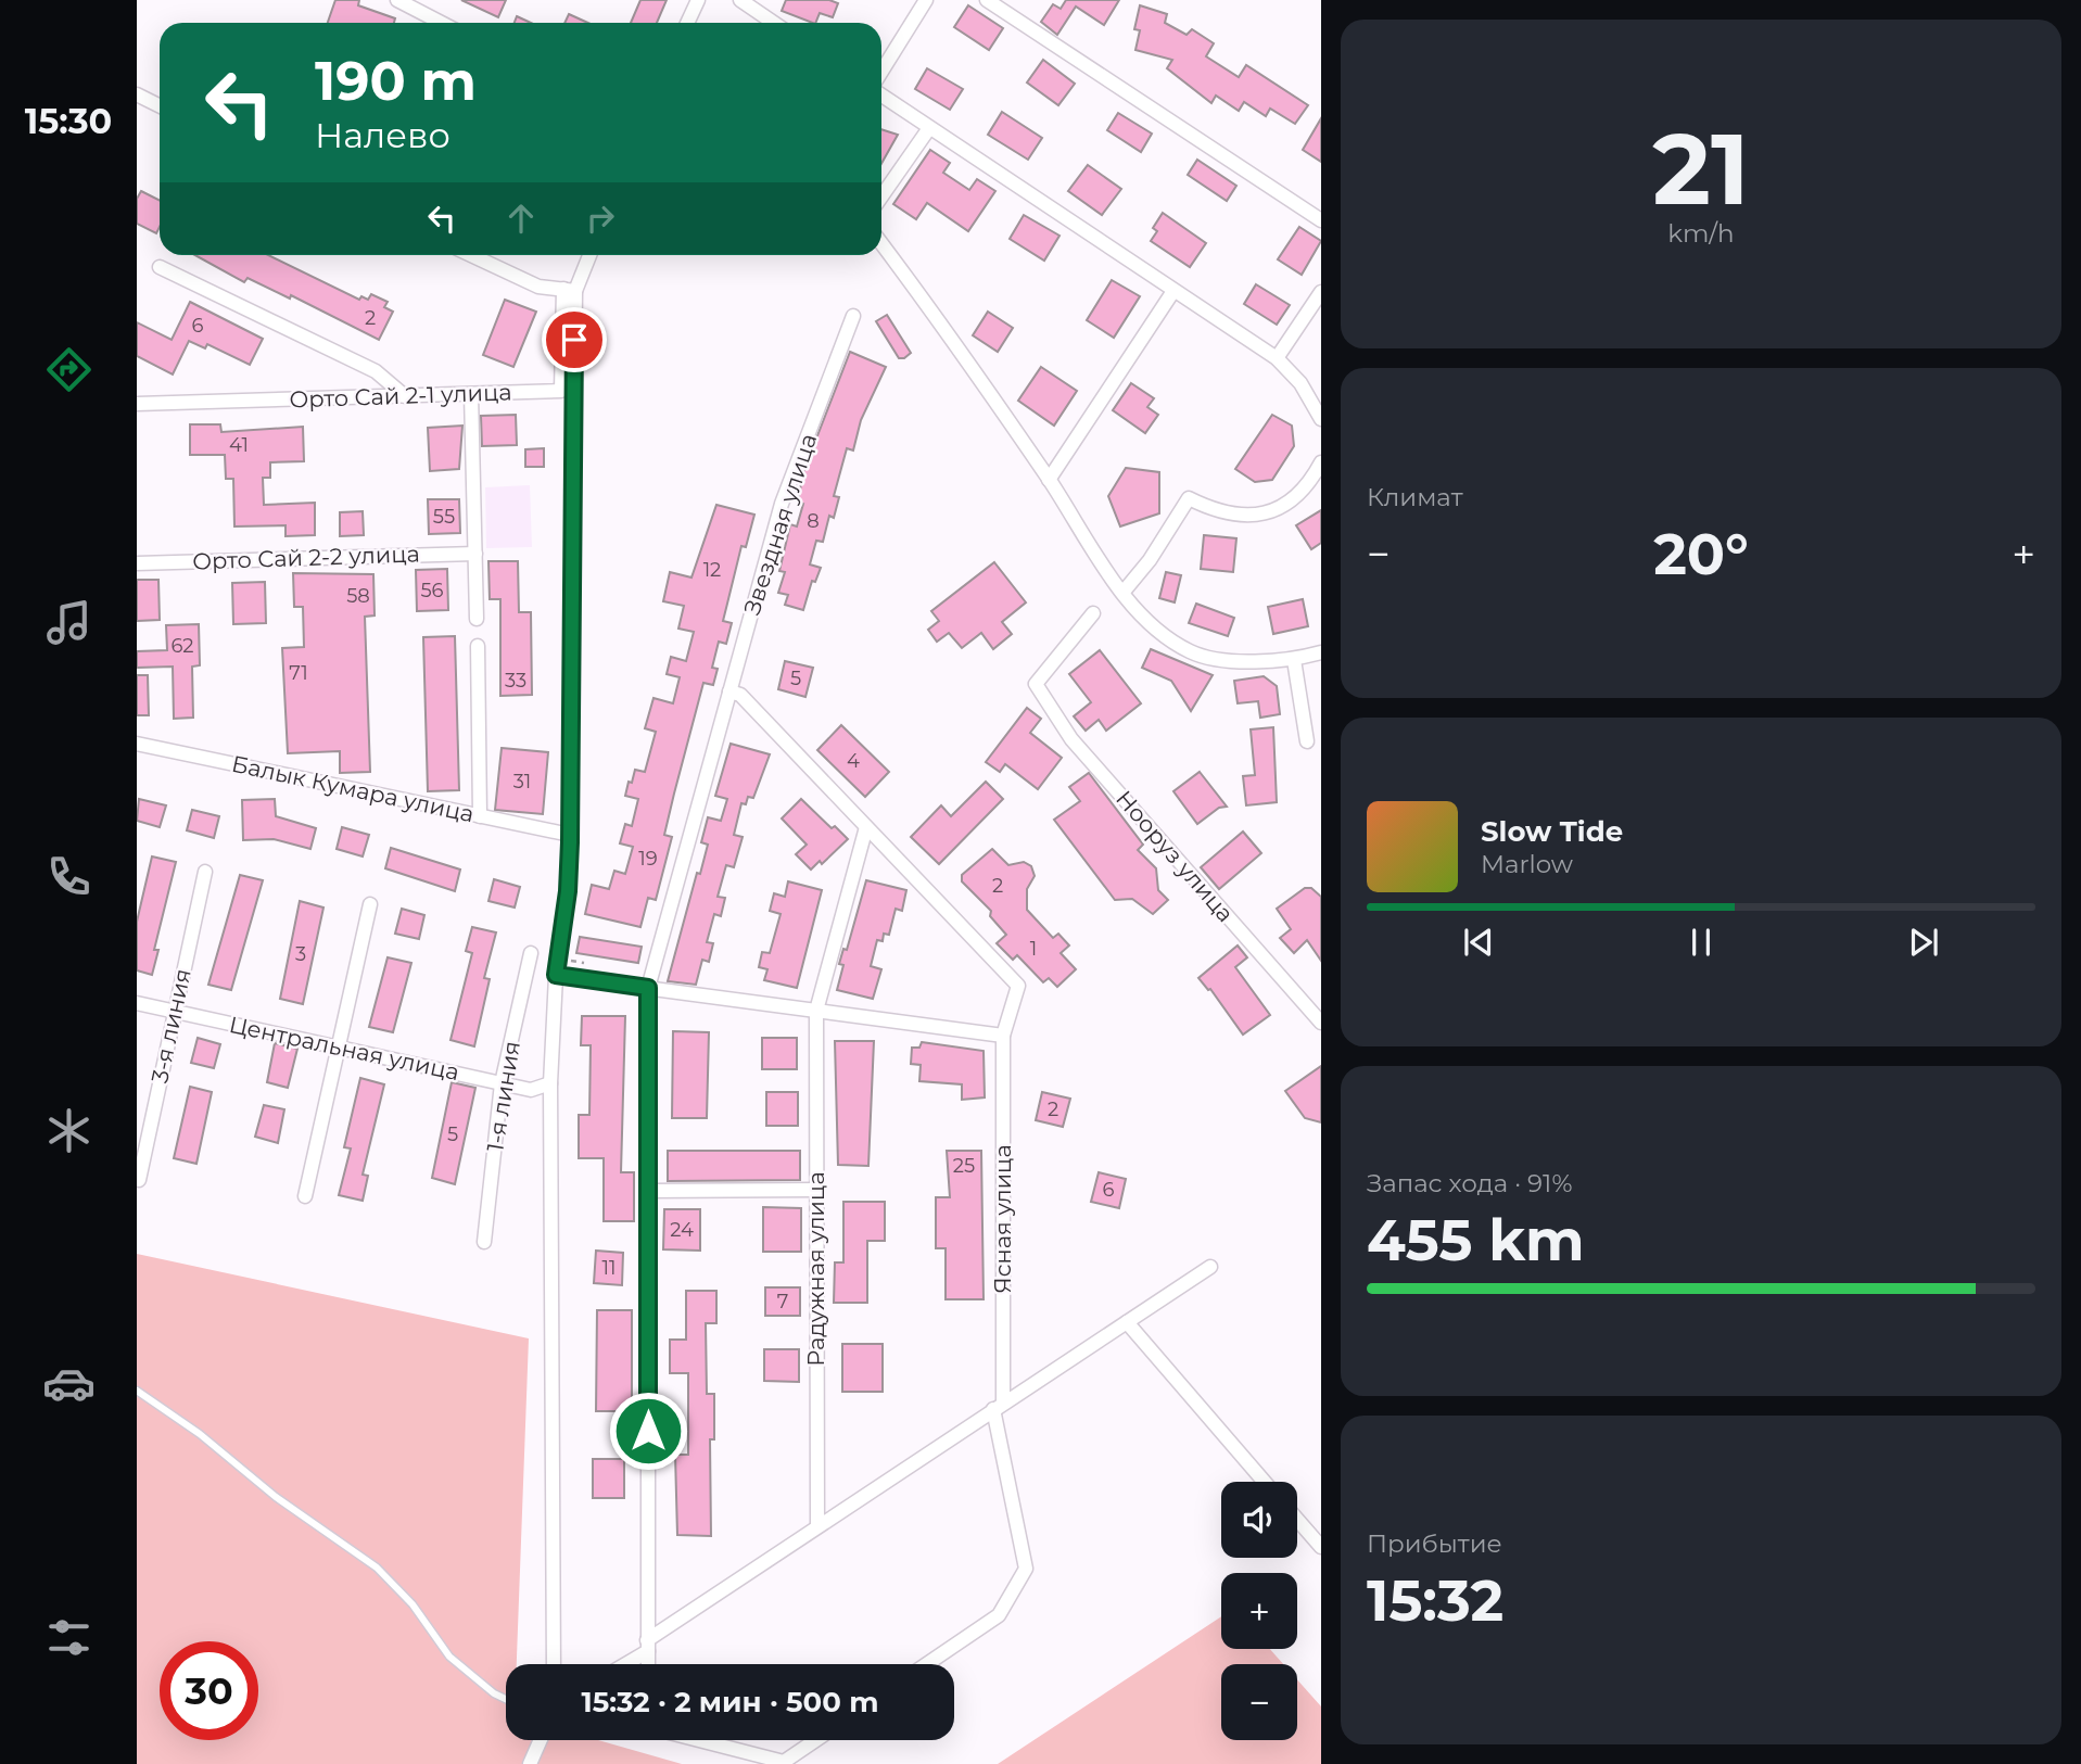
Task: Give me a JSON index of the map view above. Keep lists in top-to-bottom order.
{
  "streets": {
    "street": [
      "Орто Сай 2-1 улица",
      "Звездная улица",
      "Орто Сай 2-2 улица",
      "Балык Кумара улица",
      "Нооруз улица",
      "3-я линия",
      "Центральная улица",
      "1-я линия",
      "Ясная улица",
      "Радужная улица"
    ]
  },
  "crossings": [
    ["3-я линия", "Центральная улица"],
    ["Центральная улица", "1-я линия"]
  ],
  "house_numbers": [
    "2",
    "6",
    "41",
    "55",
    "8",
    "12",
    "56",
    "58",
    "62",
    "71",
    "5",
    "33",
    "4",
    "31",
    "19",
    "2",
    "1",
    "3",
    "2",
    "5",
    "25",
    "6",
    "24",
    "11",
    "7"
  ],
  "page": {
    "tabs": "15:30",
    "tile": [
      ["21", "km/h"],
      "Климат",
      ["Запас хода · 91%", "455 km"],
      ["Прибытие", "15:32"]
    ],
    "turn": ["190 m", "Налево"],
    "heat": ["−", "20°", "+"],
    "song": ["Slow Tide", "Marlow"],
    "map_buttons": ["+", "−"],
    "limit": "30",
    "trip": "15:32 · 2 мин · 500 m"
  }
}
